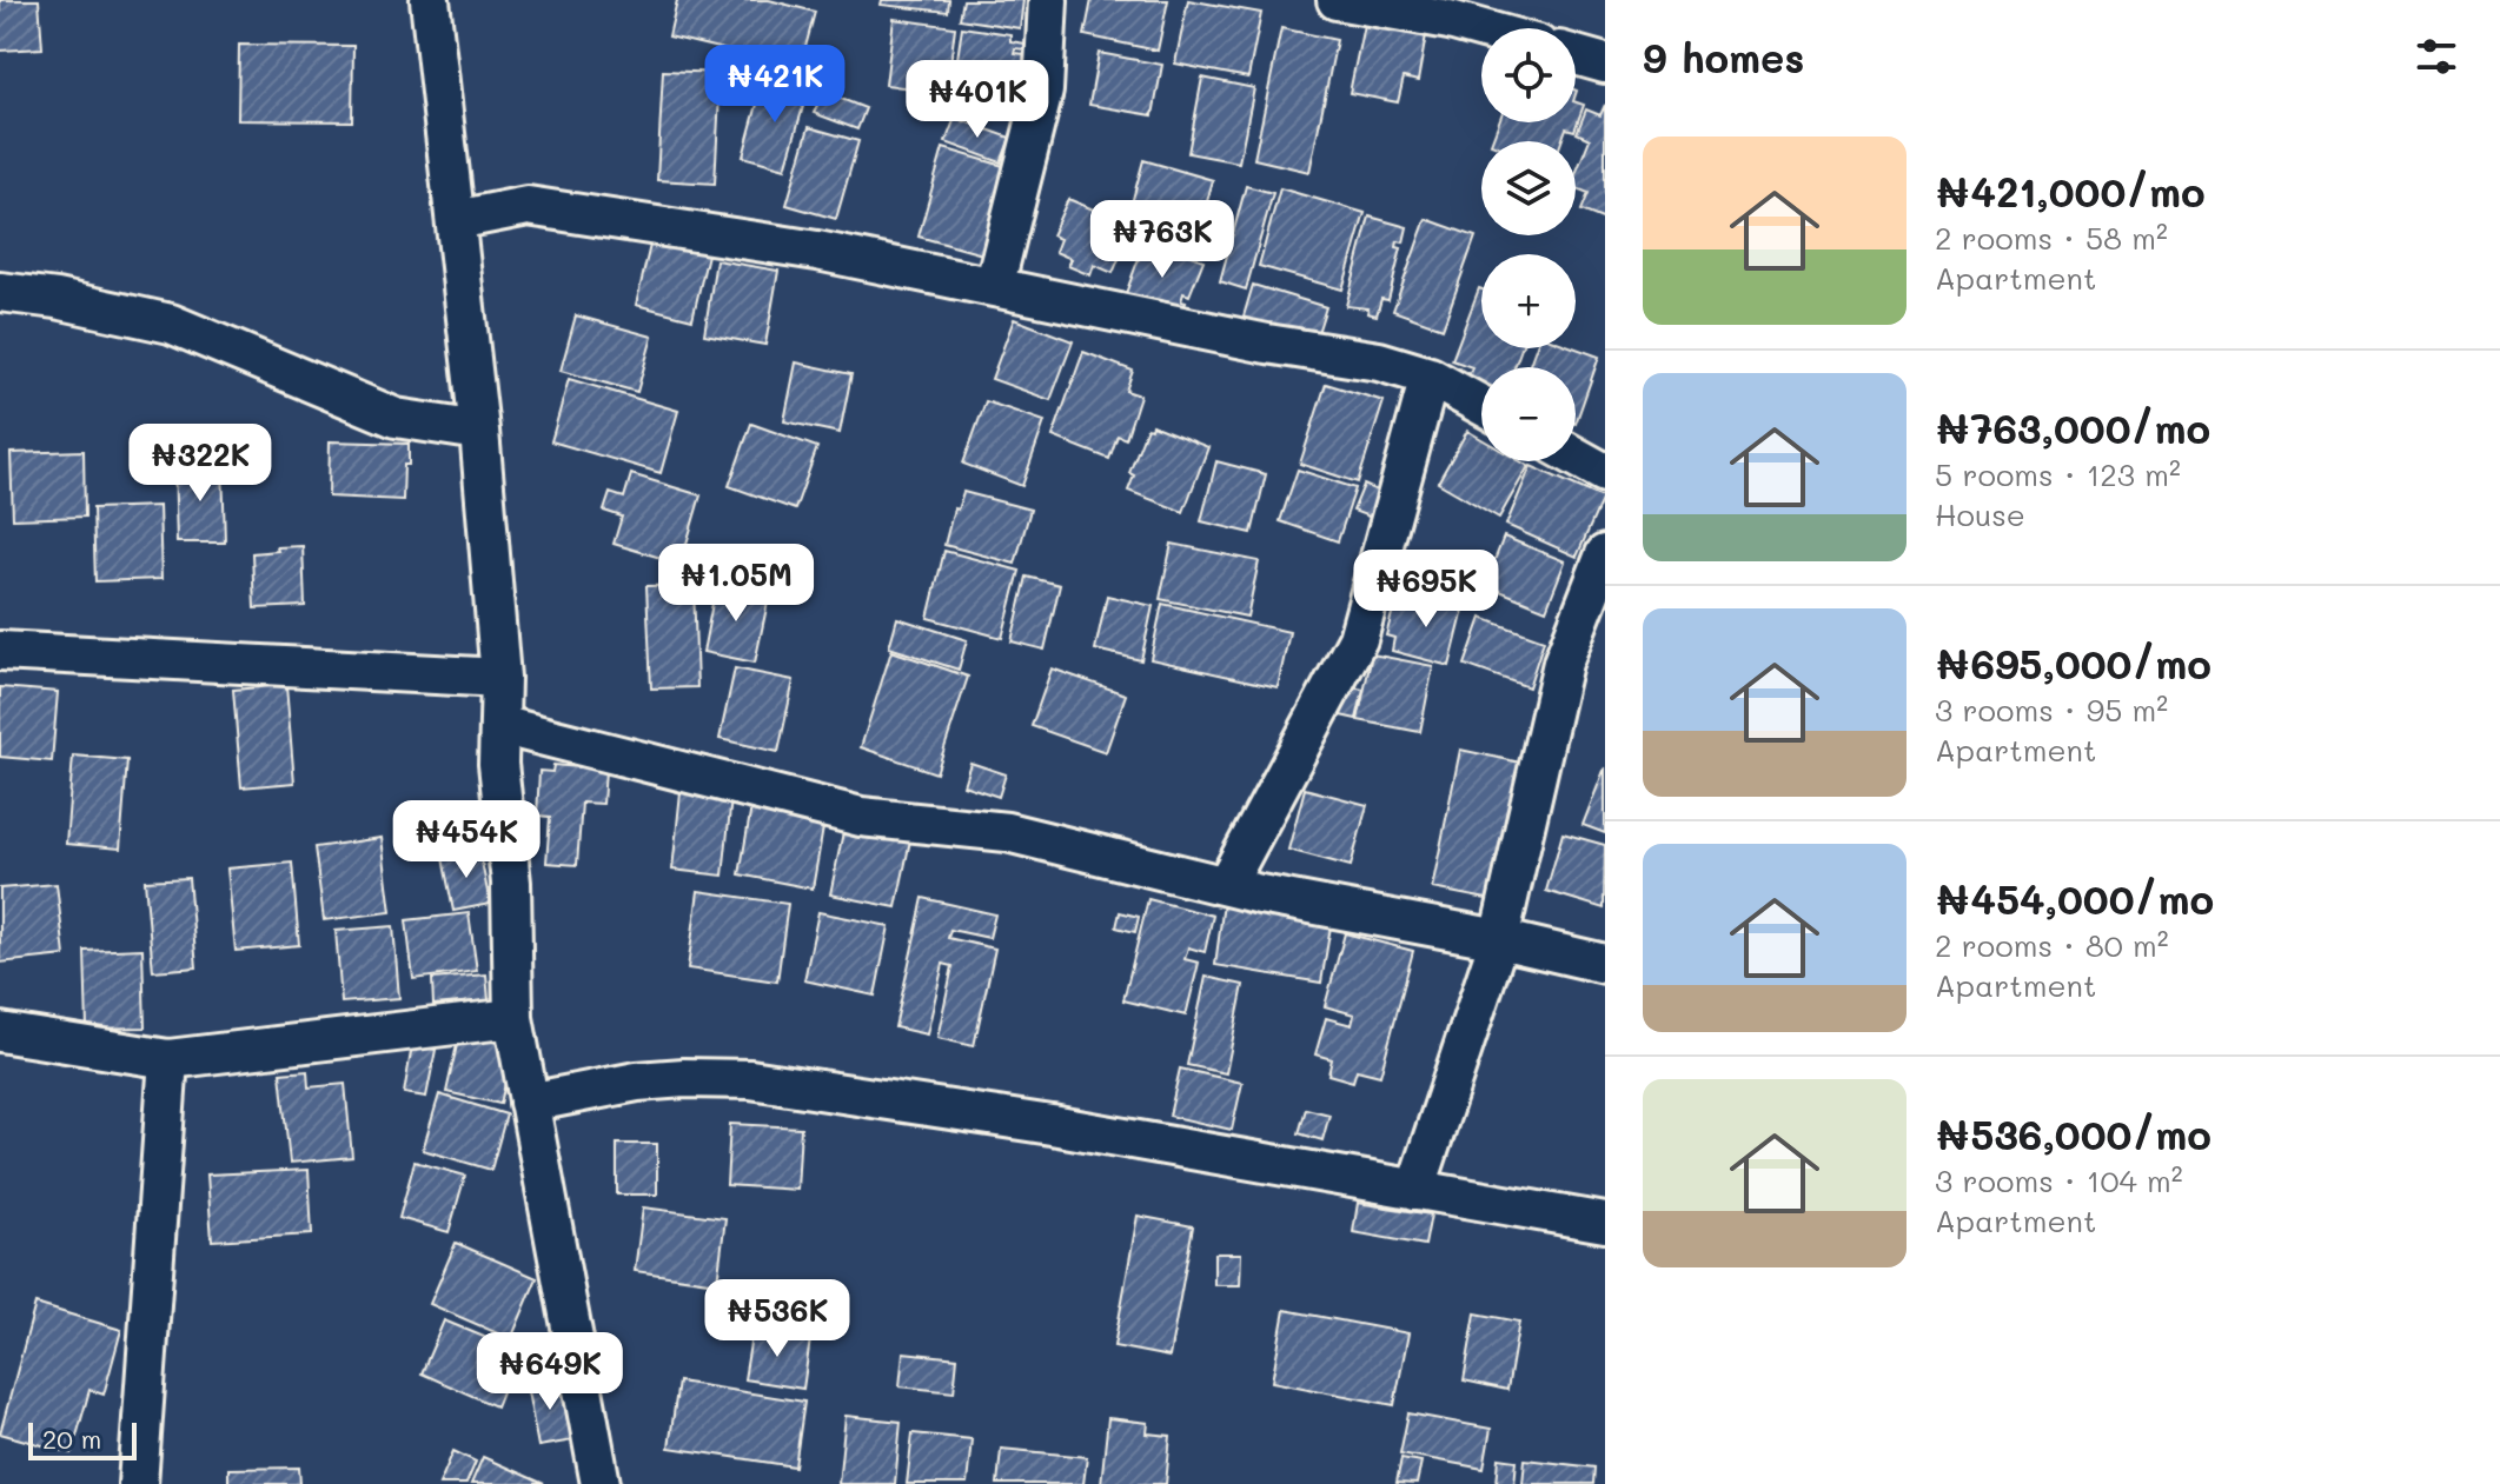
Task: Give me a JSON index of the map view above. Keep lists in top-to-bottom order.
{
  "scale_bar": "20 m",
  "page": {
    "heading": "9 homes",
    "map_buttons": ["+", "−"],
    "price": [
      "₦421K",
      "₦401K",
      "₦763K",
      "₦322K",
      "₦1.05M",
      "₦695K",
      "₦454K",
      "₦536K",
      "₦649K"
    ],
    "list": [
      {
        "name": "₦421,000/mo",
        "note": "2 rooms · 58 m² · Apartment"
      },
      {
        "name": "₦763,000/mo",
        "note": "5 rooms · 123 m² · House"
      },
      {
        "name": "₦695,000/mo",
        "note": "3 rooms · 95 m² · Apartment"
      },
      {
        "name": "₦454,000/mo",
        "note": "2 rooms · 80 m² · Apartment"
      },
      {
        "name": "₦536,000/mo",
        "note": "3 rooms · 104 m² · Apartment"
      }
    ],
    "scale": "20 m"
  }
}
